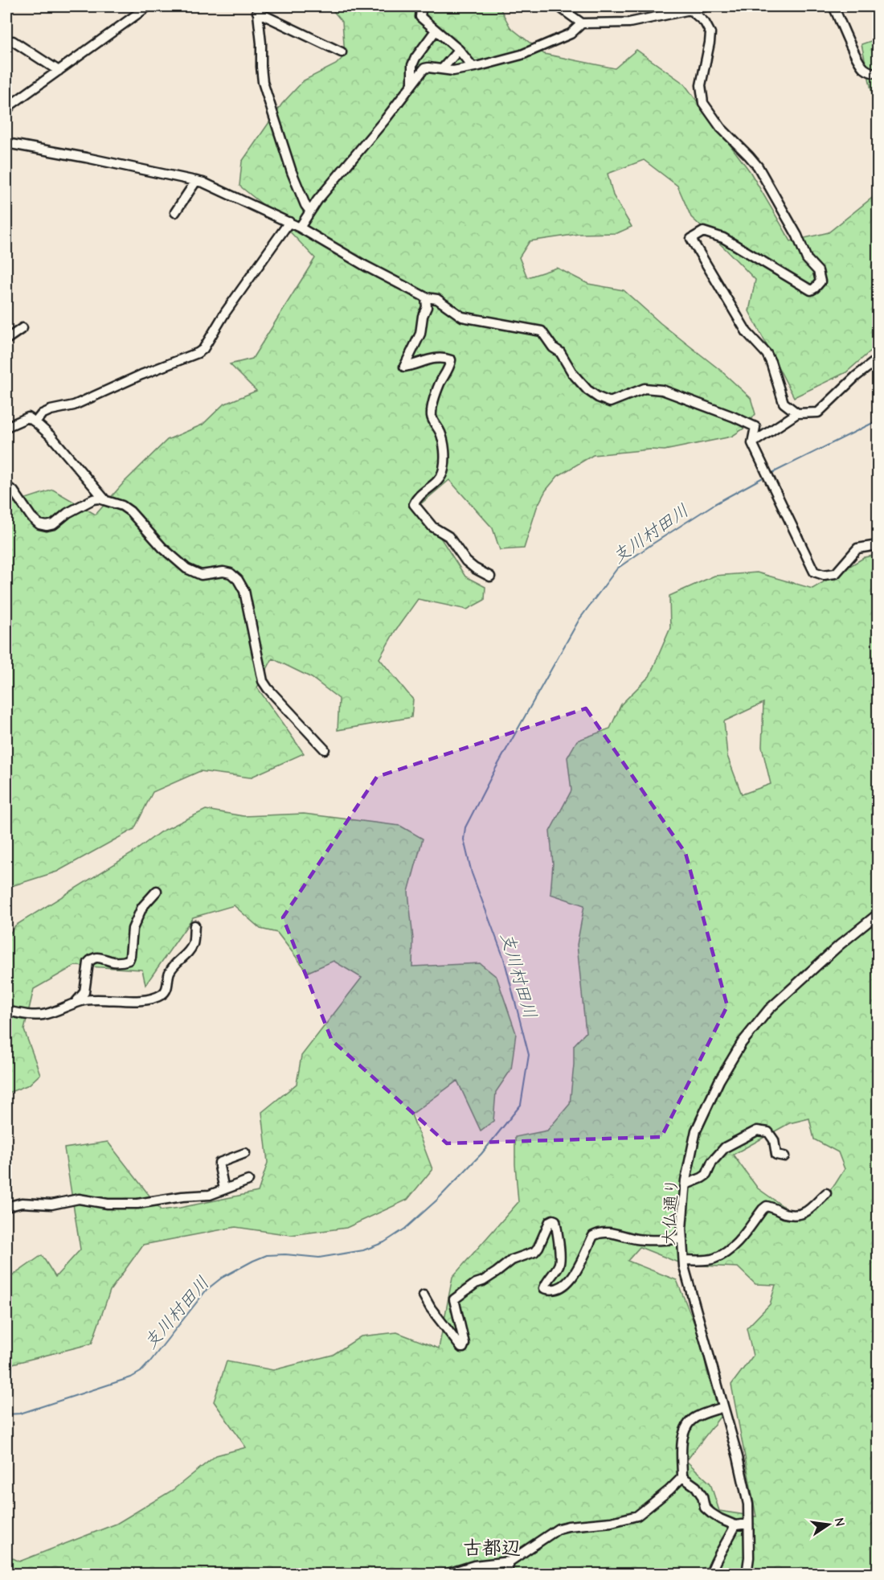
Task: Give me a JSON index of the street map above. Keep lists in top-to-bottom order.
{
  "streets": {
    "street": ["大仏通り"]
  },
  "districts": ["古都辺"],
  "water": ["支川村田川"],
  "north": "right"
}
